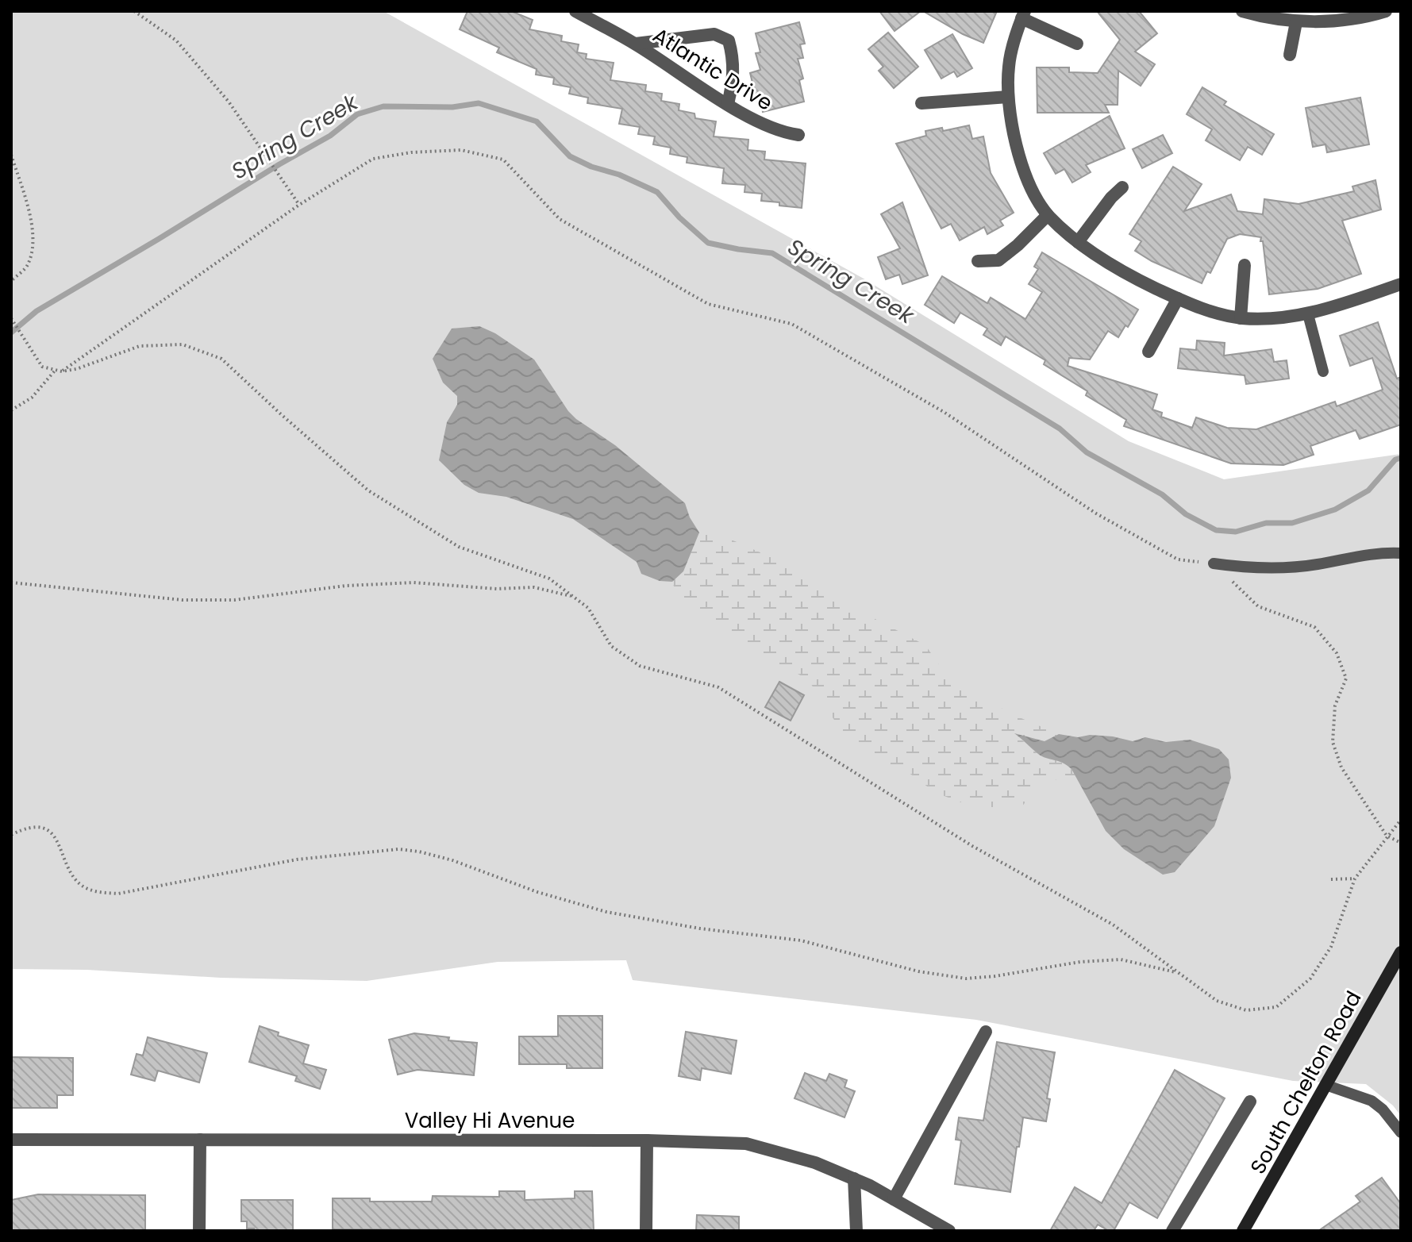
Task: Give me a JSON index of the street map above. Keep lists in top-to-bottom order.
{
  "streets": {
    "main road": ["South Chelton Road"],
    "street": ["Atlantic Drive", "Valley Hi Avenue"]
  },
  "water": ["Spring Creek"]
}
